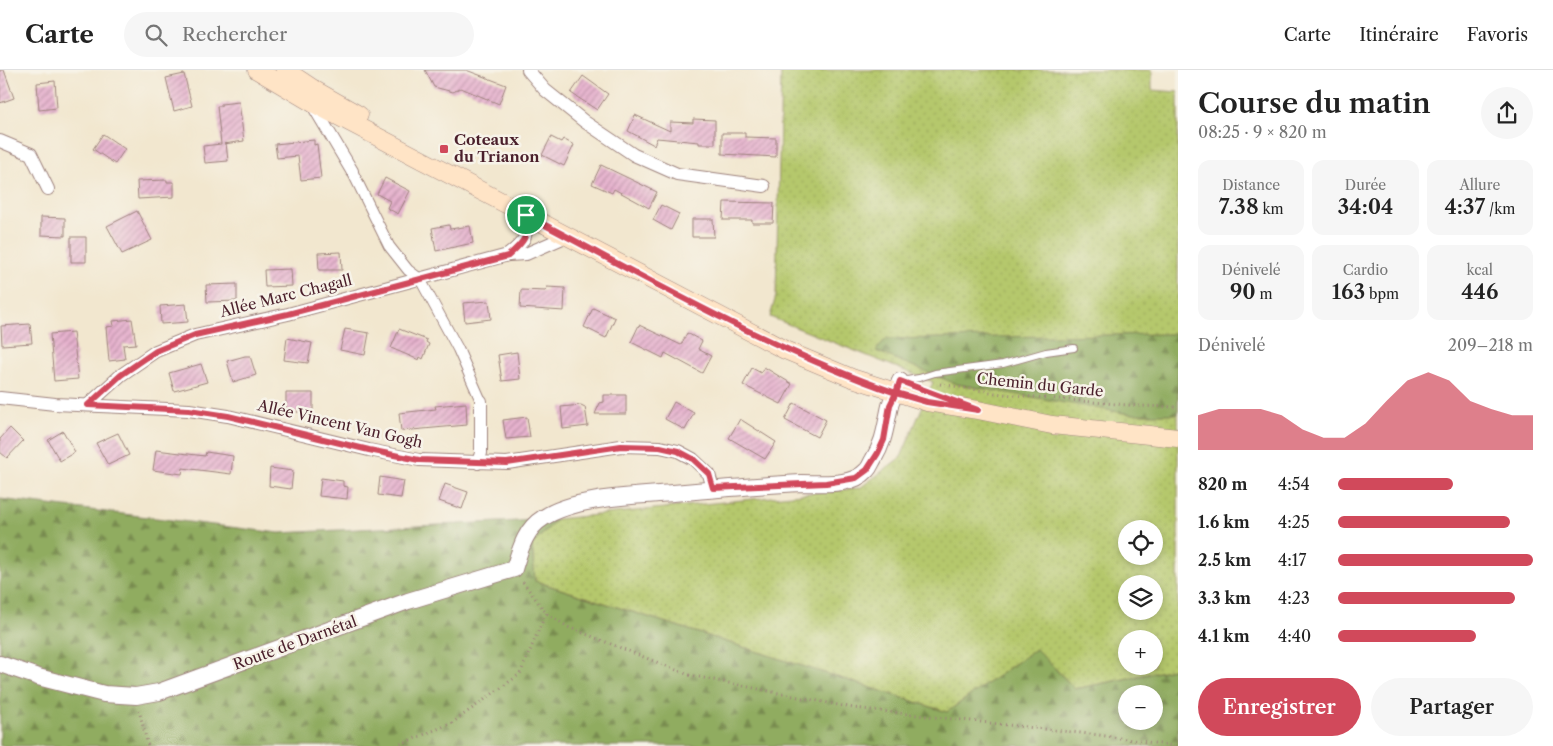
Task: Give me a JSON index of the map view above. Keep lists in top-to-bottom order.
{
  "streets": {
    "street": ["Allée Marc Chagall", "Allée Vincent Van Gogh", "Route de Darnétal"],
    "path": ["Chemin du Garde"]
  },
  "crossings": [
    ["Allée Marc Chagall", "Allée Vincent Van Gogh"]
  ],
  "places": {
    "transit": ["Coteaux du Trianon"]
  },
  "page": {
    "header": "Carte",
    "search": "Rechercher",
    "nav": ["Carte", "Itinéraire", "Favoris"],
    "heading": ["Course du matin", "08:25 · 9 × 820 m"],
    "stats": [
      ["Distance", "7.38 km"],
      ["Durée", "34:04"],
      ["Allure", "4:37 /km"],
      ["Dénivelé", "90 m"],
      ["Cardio", "163 bpm"],
      ["kcal", "446"]
    ],
    "chart": ["Dénivelé", "209–218 m"],
    "list": [
      {
        "name": "820 m",
        "note": "4:54"
      },
      {
        "name": "1.6 km",
        "note": "4:25"
      },
      {
        "name": "2.5 km",
        "note": "4:17"
      },
      {
        "name": "3.3 km",
        "note": "4:23"
      },
      {
        "name": "4.1 km",
        "note": "4:40"
      }
    ],
    "map_buttons": ["+", "−"],
    "buttons": ["Enregistrer", "Partager"]
  }
}
